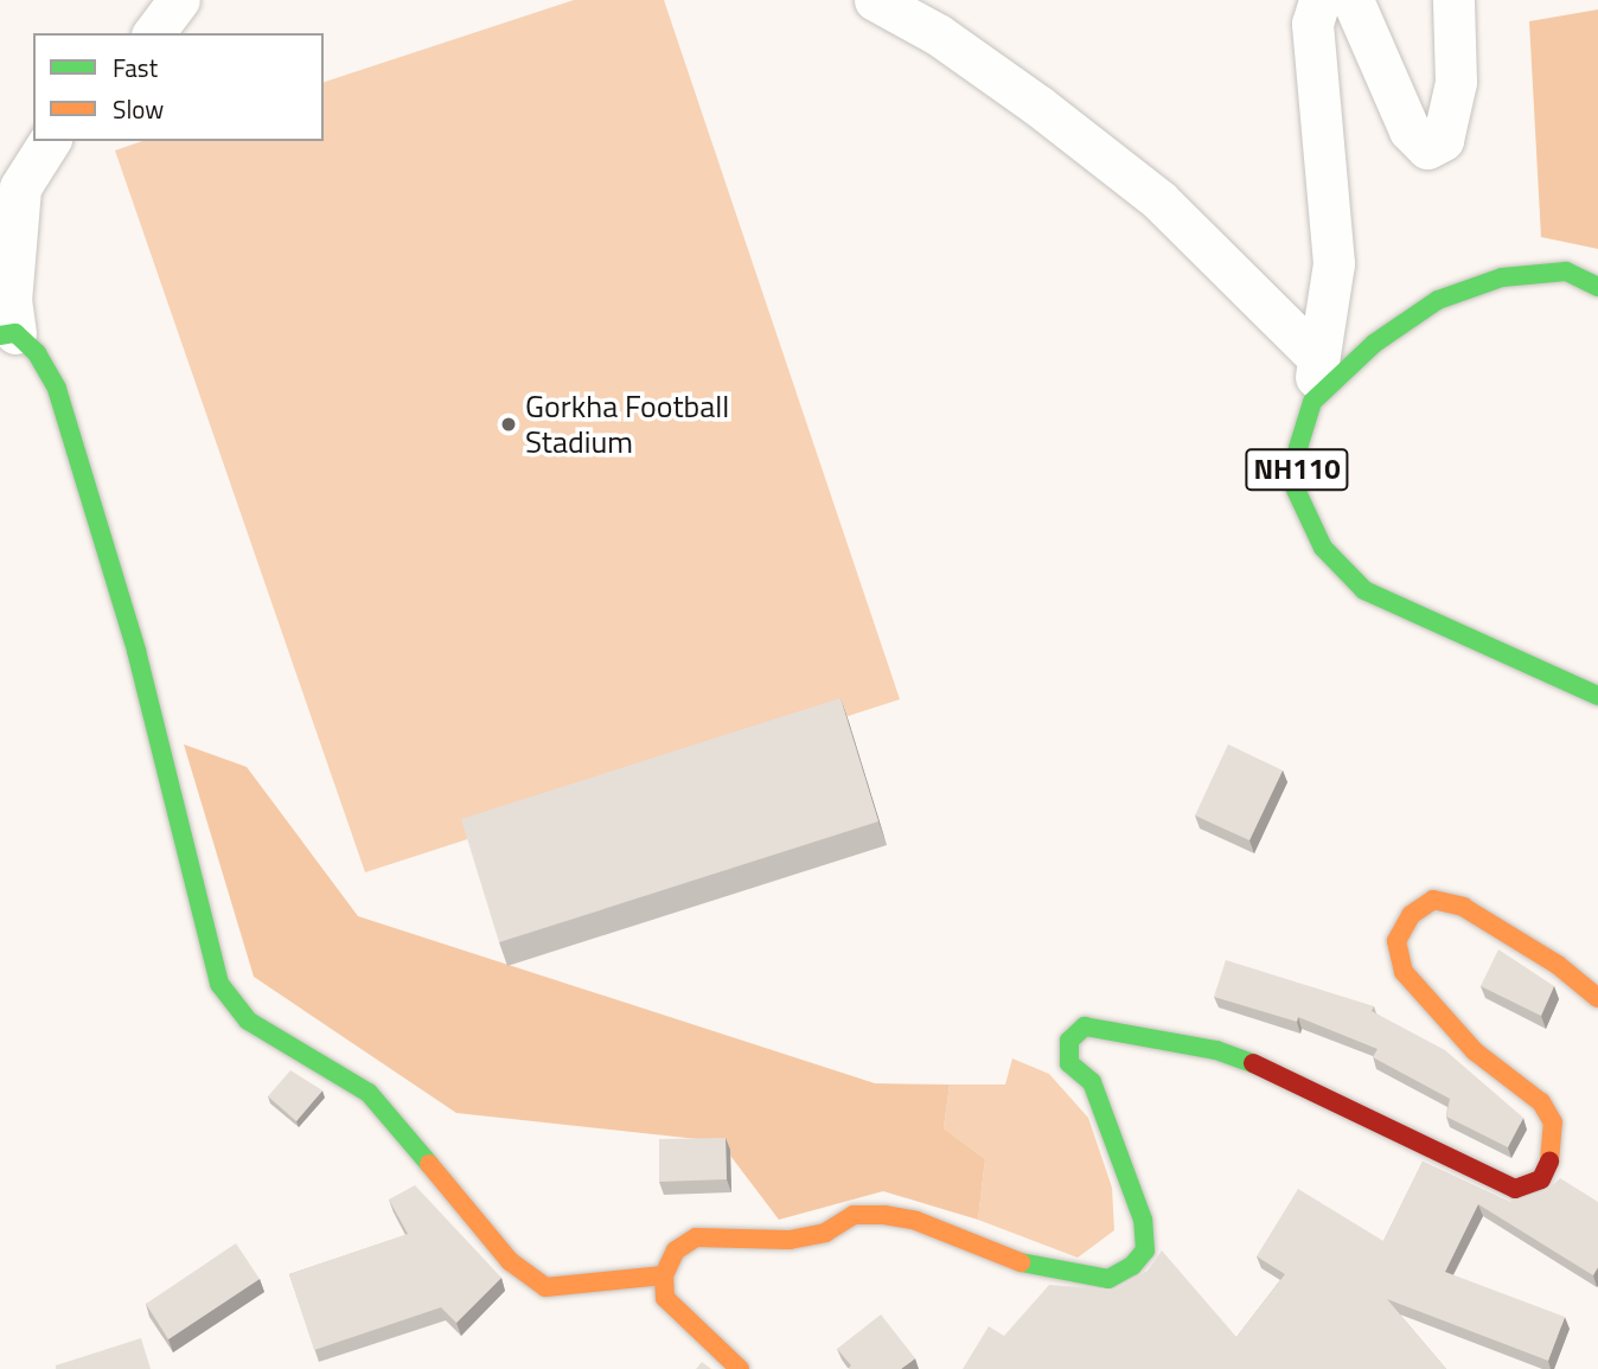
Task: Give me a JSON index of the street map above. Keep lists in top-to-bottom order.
{
  "streets": {
    "main road": ["NH110"]
  },
  "places": ["Gorkha Football Stadium"],
  "legend": ["Fast", "Slow"]
}
